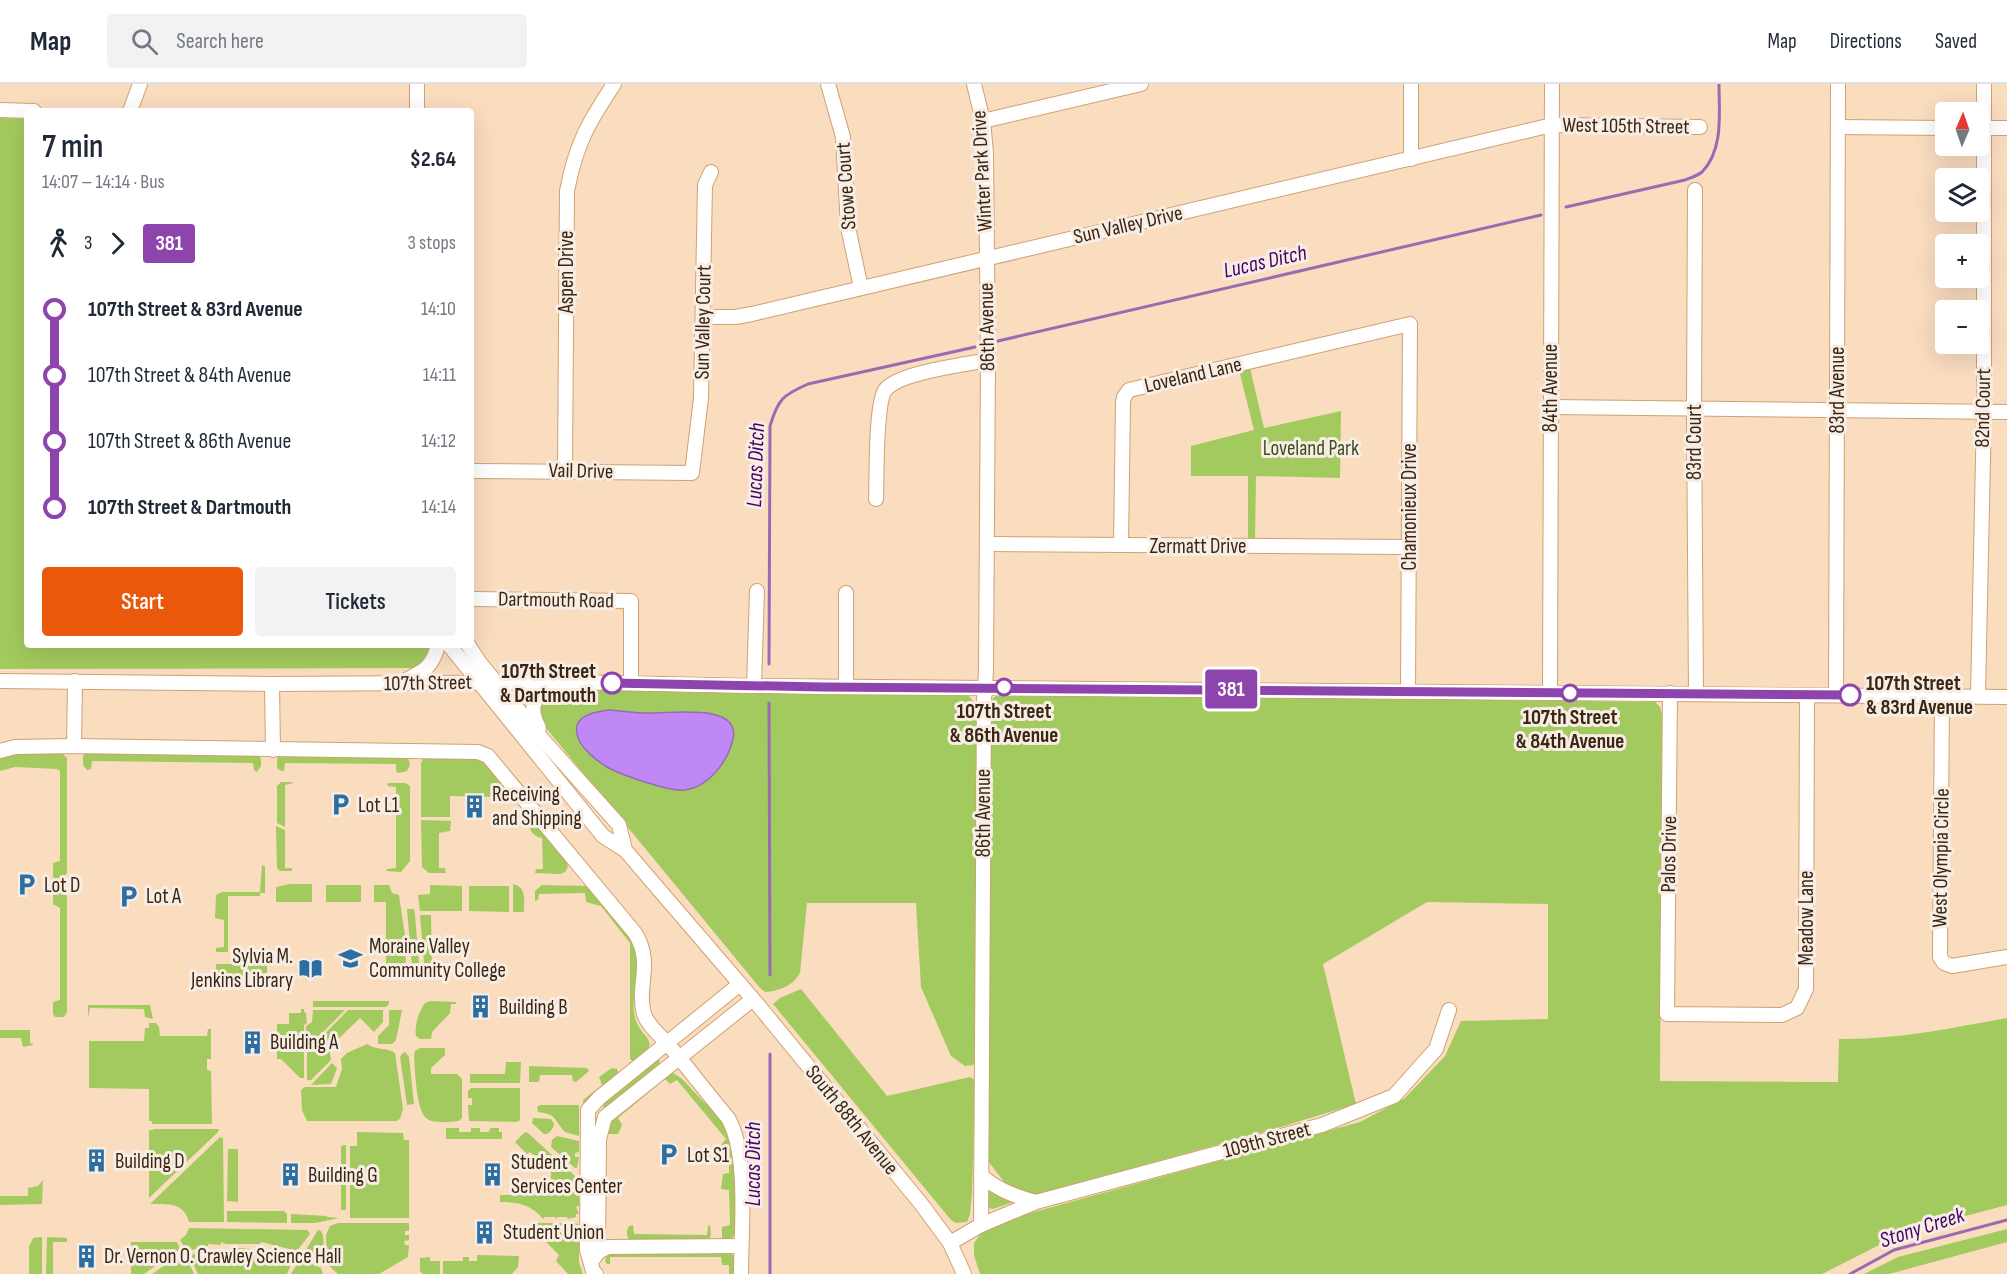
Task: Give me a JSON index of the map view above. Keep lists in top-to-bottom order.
{
  "streets": {
    "street": [
      "West 105th Street",
      "Winter Park Drive",
      "Stowe Court",
      "Sun Valley Drive",
      "Aspen Drive",
      "Sun Valley Court",
      "86th Avenue",
      "Loveland Lane",
      "84th Avenue",
      "83rd Avenue",
      "82nd Court",
      "83rd Court",
      "Vail Drive",
      "Chamonieux Drive",
      "Zermatt Drive",
      "Dartmouth Road",
      "107th Street",
      "Palos Drive",
      "West Olympia Circle",
      "Meadow Lane",
      "South 88th Avenue",
      "109th Street"
    ]
  },
  "crossings": [
    ["West 105th Street", "Sun Valley Drive"],
    ["West 105th Street", "84th Avenue"],
    ["Winter Park Drive", "Sun Valley Drive"],
    ["Winter Park Drive", "86th Avenue"],
    ["Stowe Court", "Sun Valley Drive"],
    ["Sun Valley Drive", "Sun Valley Court"],
    ["Sun Valley Drive", "86th Avenue"],
    ["Sun Valley Drive", "84th Avenue"],
    ["Aspen Drive", "Vail Drive"],
    ["Sun Valley Court", "Vail Drive"],
    ["86th Avenue", "Zermatt Drive"],
    ["86th Avenue", "107th Street"],
    ["86th Avenue", "109th Street"],
    ["Loveland Lane", "Chamonieux Drive"],
    ["Loveland Lane", "Zermatt Drive"],
    ["84th Avenue", "107th Street"],
    ["83rd Avenue", "107th Street"],
    ["82nd Court", "107th Street"],
    ["83rd Court", "107th Street"],
    ["Chamonieux Drive", "Zermatt Drive"],
    ["Chamonieux Drive", "107th Street"],
    ["Dartmouth Road", "107th Street"],
    ["107th Street", "Palos Drive"],
    ["107th Street", "West Olympia Circle"],
    ["107th Street", "Meadow Lane"],
    ["Palos Drive", "Meadow Lane"]
  ],
  "water": ["Lucas Ditch", "Stony Creek"],
  "parks": ["Loveland Park"],
  "places": {
    "other": [
      "107th Street & Dartmouth",
      "107th Street & 86th Avenue",
      "107th Street & 84th Avenue",
      "107th Street & 83rd Avenue"
    ],
    "parking": [
      "Lot L1",
      "Lot D",
      "Lot A",
      "Lot S1"
    ],
    "building": [
      "Receiving and Shipping",
      "Building B",
      "Building A",
      "Building D",
      "Student Services Center",
      "Building G",
      "Student Union",
      "Dr. Vernon O. Crawley Science Hall"
    ],
    "school or university": ["Moraine Valley Community College"],
    "library": ["Sylvia M. Jenkins Library"]
  },
  "lines": ["bus line 381"],
  "north": "top",
  "page": {
    "header": "Map",
    "search": "Search here",
    "nav": ["Map", "Directions", "Saved"],
    "on_map": "381",
    "map_buttons": ["+", "−"],
    "heading": ["7 min", "14:07 – 14:14 · Bus", "$2.64"],
    "legs": ["3", "381", "3 stops"],
    "list": [
      {
        "name": "107th Street & 83rd Avenue",
        "value": "14:10"
      },
      {
        "name": "107th Street & 84th Avenue",
        "value": "14:11"
      },
      {
        "name": "107th Street & 86th Avenue",
        "value": "14:12"
      },
      {
        "name": "107th Street & Dartmouth",
        "value": "14:14"
      }
    ],
    "buttons": ["Start", "Tickets"]
  }
}
